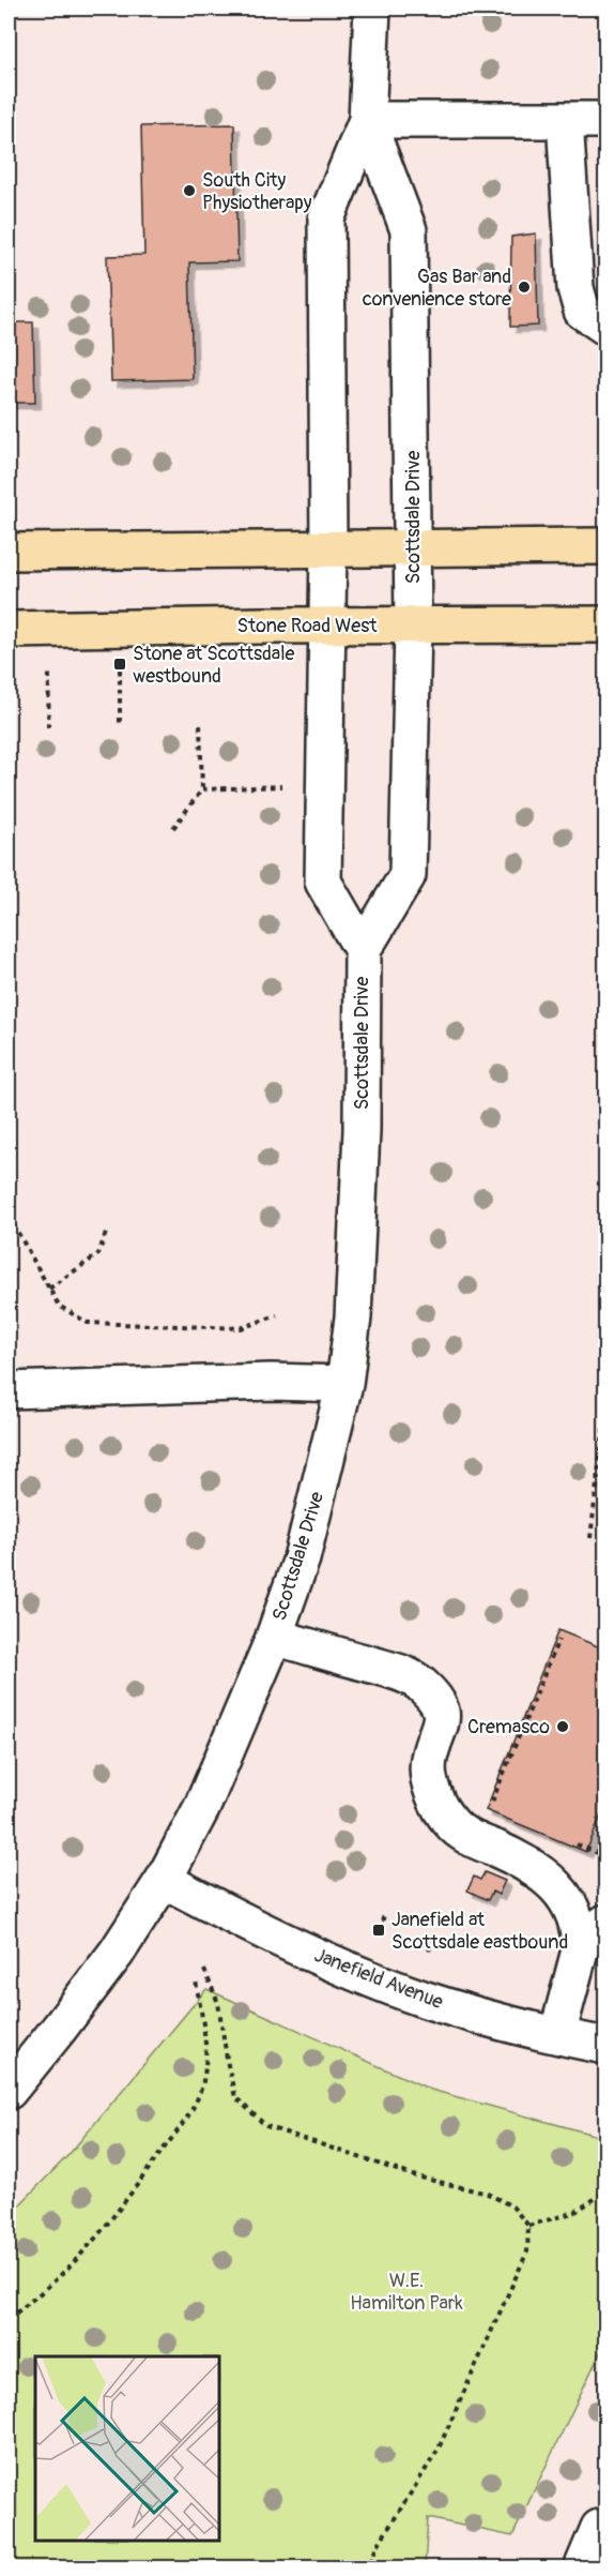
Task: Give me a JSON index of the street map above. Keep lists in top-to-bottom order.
{
  "streets": {
    "main road": ["Stone Road West"],
    "street": ["Scottsdale Drive", "Janefield Avenue"]
  },
  "crossings": [
    ["Scottsdale Drive", "Stone Road West"],
    ["Scottsdale Drive", "Janefield Avenue"]
  ],
  "parks": ["W.E. Hamilton Park"],
  "places": {
    "other": ["South City Physiotherapy", "Gas Bar and convenience store", "Cremasco"],
    "transit": ["Stone at Scottsdale westbound", "Janefield at Scottsdale eastbound"]
  }
}
